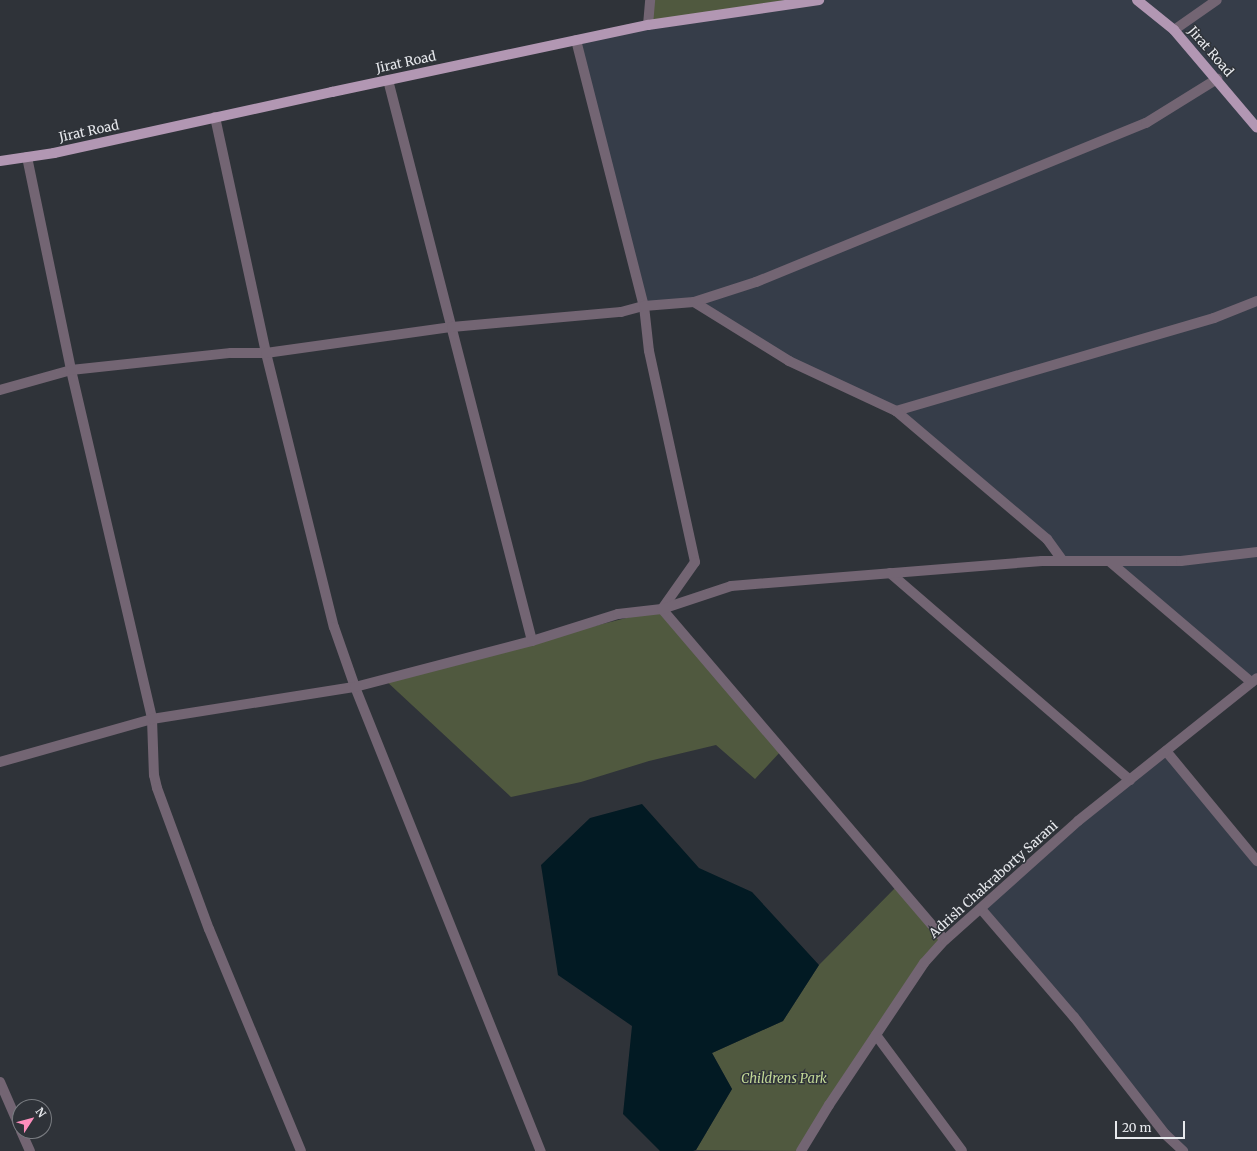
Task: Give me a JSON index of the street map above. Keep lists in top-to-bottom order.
{
  "streets": {
    "main road": ["Jirat Road"],
    "street": ["Adrish Chakraborty Sarani"]
  },
  "parks": ["Childrens Park"],
  "scale_bar": "20 m",
  "north": "top right"
}
